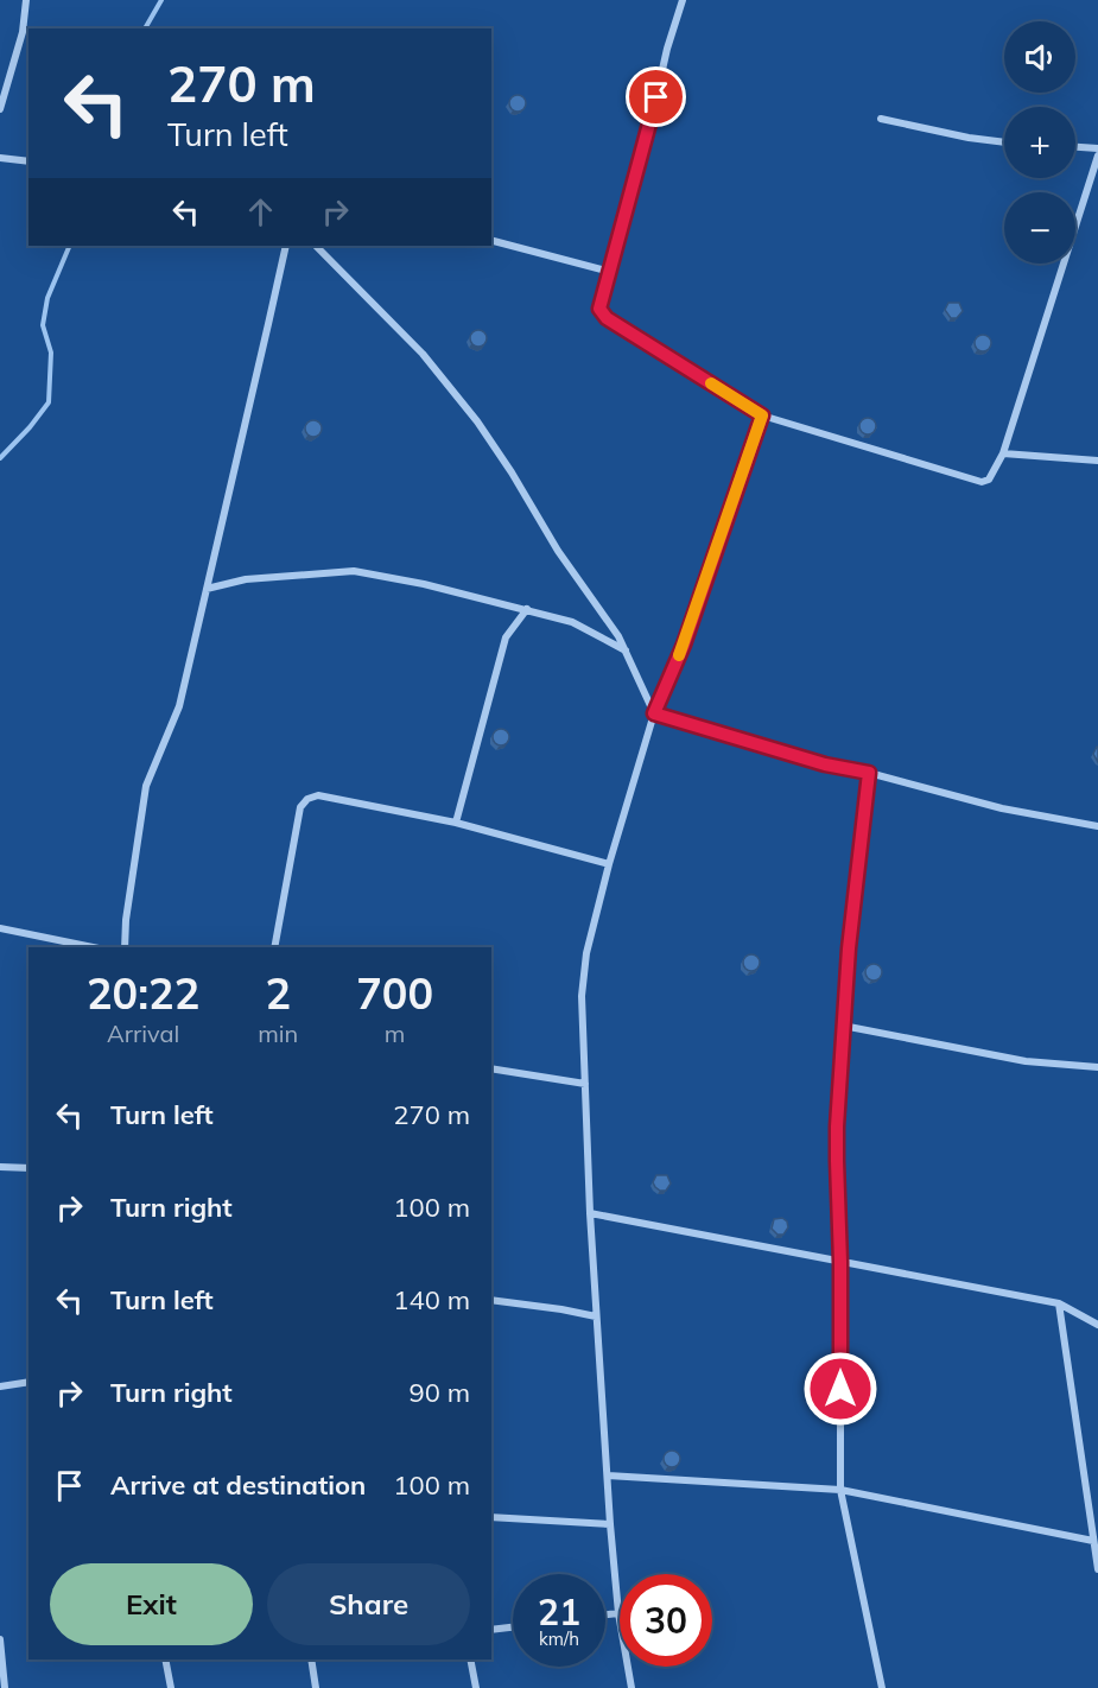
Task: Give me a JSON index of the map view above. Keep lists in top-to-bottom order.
{
  "page": {
    "map_buttons": ["+", "−"],
    "turn": ["270 m", "Turn left"],
    "eta": [
      "20:22",
      "Arrival",
      "2",
      "min",
      "700",
      "m"
    ],
    "list": [
      {
        "name": "Turn left",
        "value": "270 m"
      },
      {
        "name": "Turn right",
        "value": "100 m"
      },
      {
        "name": "Turn left",
        "value": "140 m"
      },
      {
        "name": "Turn right",
        "value": "90 m"
      },
      {
        "name": "Arrive at destination",
        "value": "100 m"
      }
    ],
    "buttons": ["Exit", "Share"],
    "speed": "21 km/h",
    "limit": "30"
  }
}
